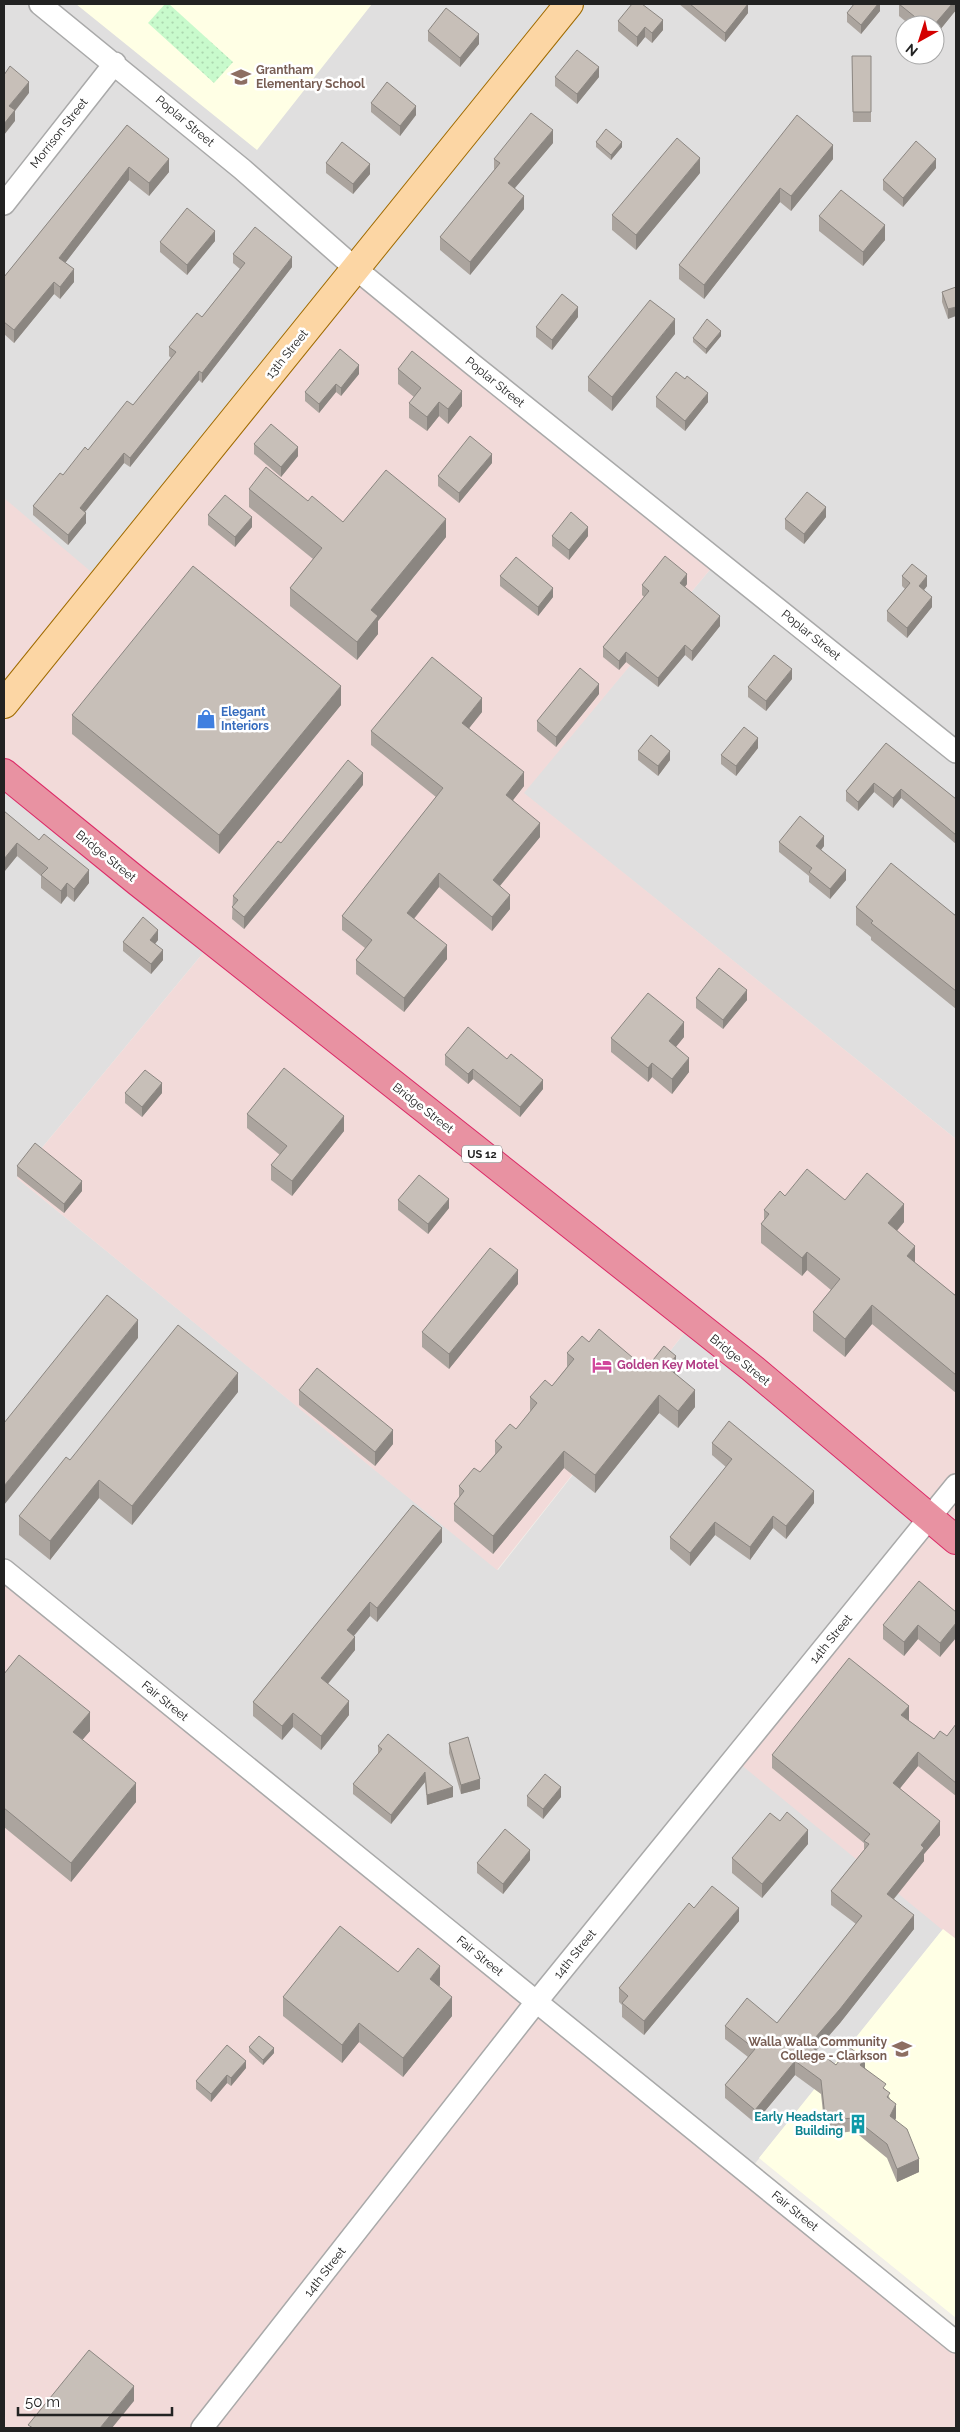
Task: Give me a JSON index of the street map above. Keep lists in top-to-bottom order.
{
  "streets": {
    "highway": ["Bridge Street", "US 12"],
    "main road": ["13th Street"],
    "street": [
      "Poplar Street",
      "Morrison Street",
      "14th Street",
      "Fair Street"
    ]
  },
  "crossings": [
    ["Poplar Street", "Morrison Street"],
    ["Poplar Street", "13th Street"],
    ["Bridge Street", "14th Street"],
    ["14th Street", "Fair Street"]
  ],
  "places": {
    "school or university": ["Grantham Elementary School", "Walla Walla Community College - Clarkson"],
    "shop": ["Elegant Interiors"],
    "hotel": ["Golden Key Motel"],
    "building": ["Early Headstart Building"]
  },
  "scale_bar": "50 m",
  "north": "bottom left"
}
